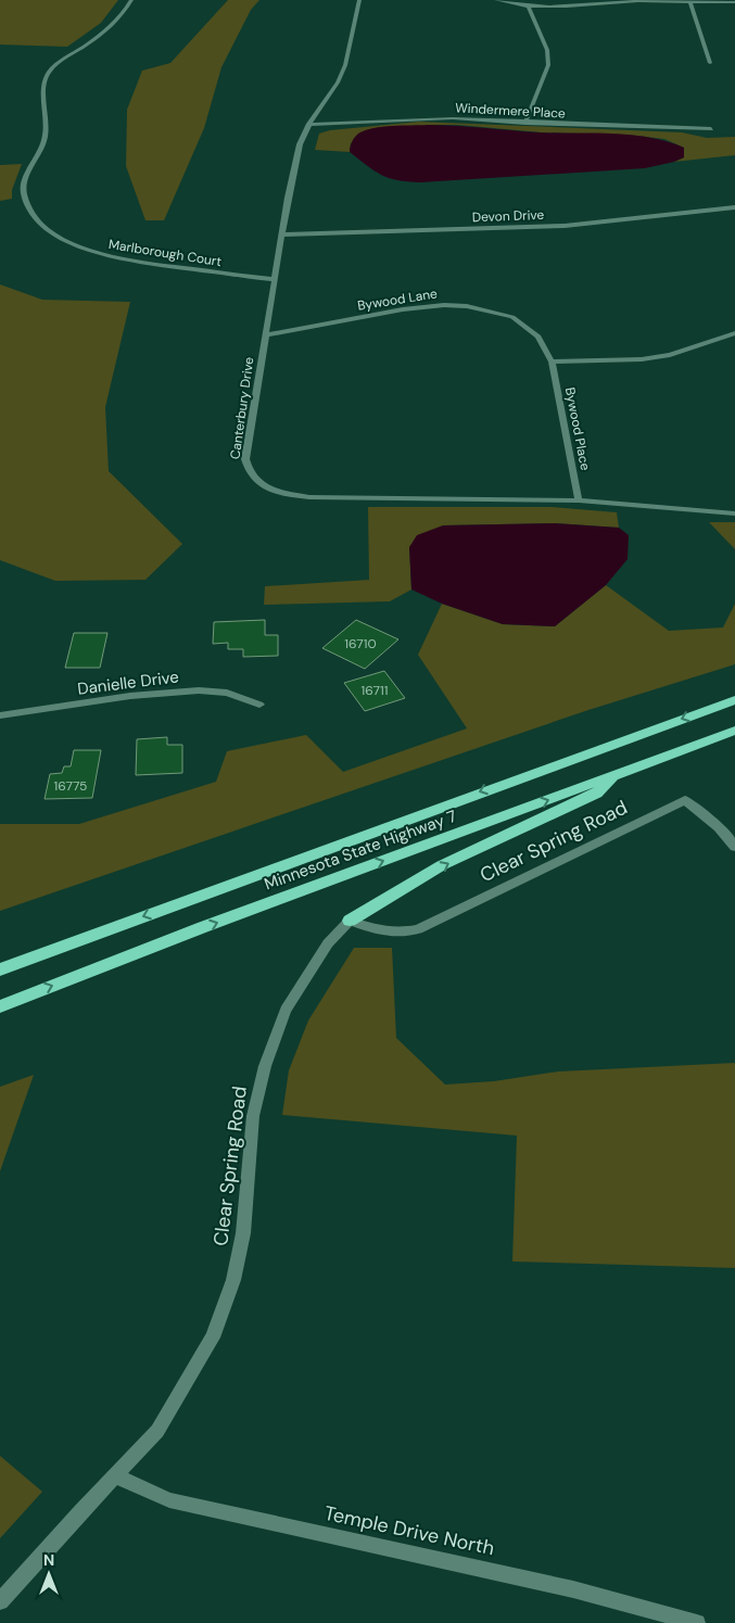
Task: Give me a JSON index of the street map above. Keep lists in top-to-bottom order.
{
  "streets": {
    "main road": ["Minnesota State Highway 7"],
    "street": [
      "Windermere Place",
      "Devon Drive",
      "Marlborough Court",
      "Bywood Lane",
      "Canterbury Drive",
      "Bywood Place",
      "Danielle Drive",
      "Clear Spring Road",
      "Temple Drive North"
    ]
  },
  "crossings": [
    ["Windermere Place", "Canterbury Drive"],
    ["Devon Drive", "Canterbury Drive"],
    ["Marlborough Court", "Canterbury Drive"],
    ["Bywood Lane", "Canterbury Drive"],
    ["Bywood Lane", "Bywood Place"],
    ["Canterbury Drive", "Bywood Place"],
    ["Clear Spring Road", "Temple Drive North"]
  ],
  "house_numbers": ["16710", "16711", "16775"],
  "north": "top"
}
